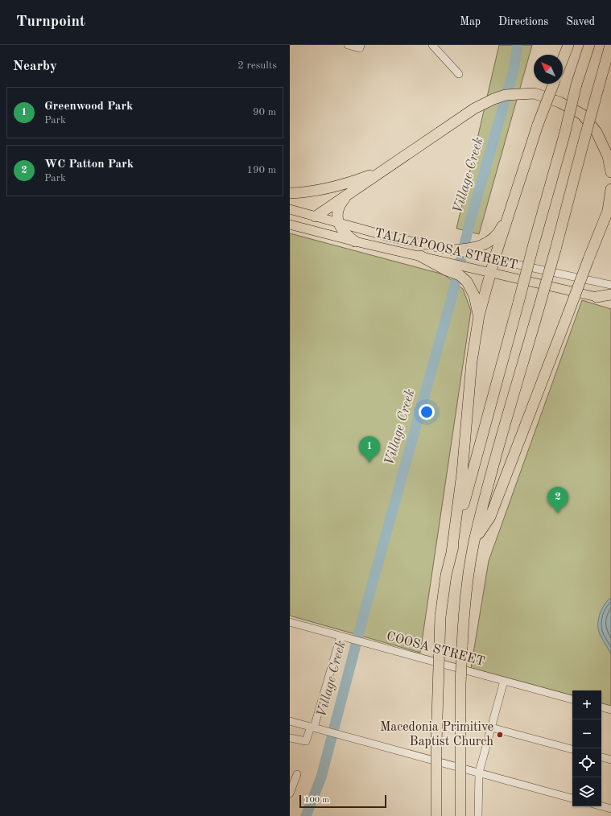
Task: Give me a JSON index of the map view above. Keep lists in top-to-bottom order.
{
  "streets": {
    "main road": ["TALLAPOOSA STREET"],
    "street": ["COOSA STREET"]
  },
  "water": ["Village Creek"],
  "places": ["Macedonia Primitive Baptist Church"],
  "scale_bar": "100 m",
  "north": "top left",
  "page": {
    "header": "Turnpoint",
    "nav": ["Map", "Directions", "Saved"],
    "heading": ["Nearby", "2 results"],
    "list": [
      {
        "mark": "1",
        "name": "Greenwood Park",
        "note": "Park",
        "value": "90 m"
      },
      {
        "mark": "2",
        "name": "WC Patton Park",
        "note": "Park",
        "value": "190 m"
      }
    ],
    "pins": ["1", "2"],
    "map_buttons": ["+", "−"],
    "scale": "100 m"
  }
}
